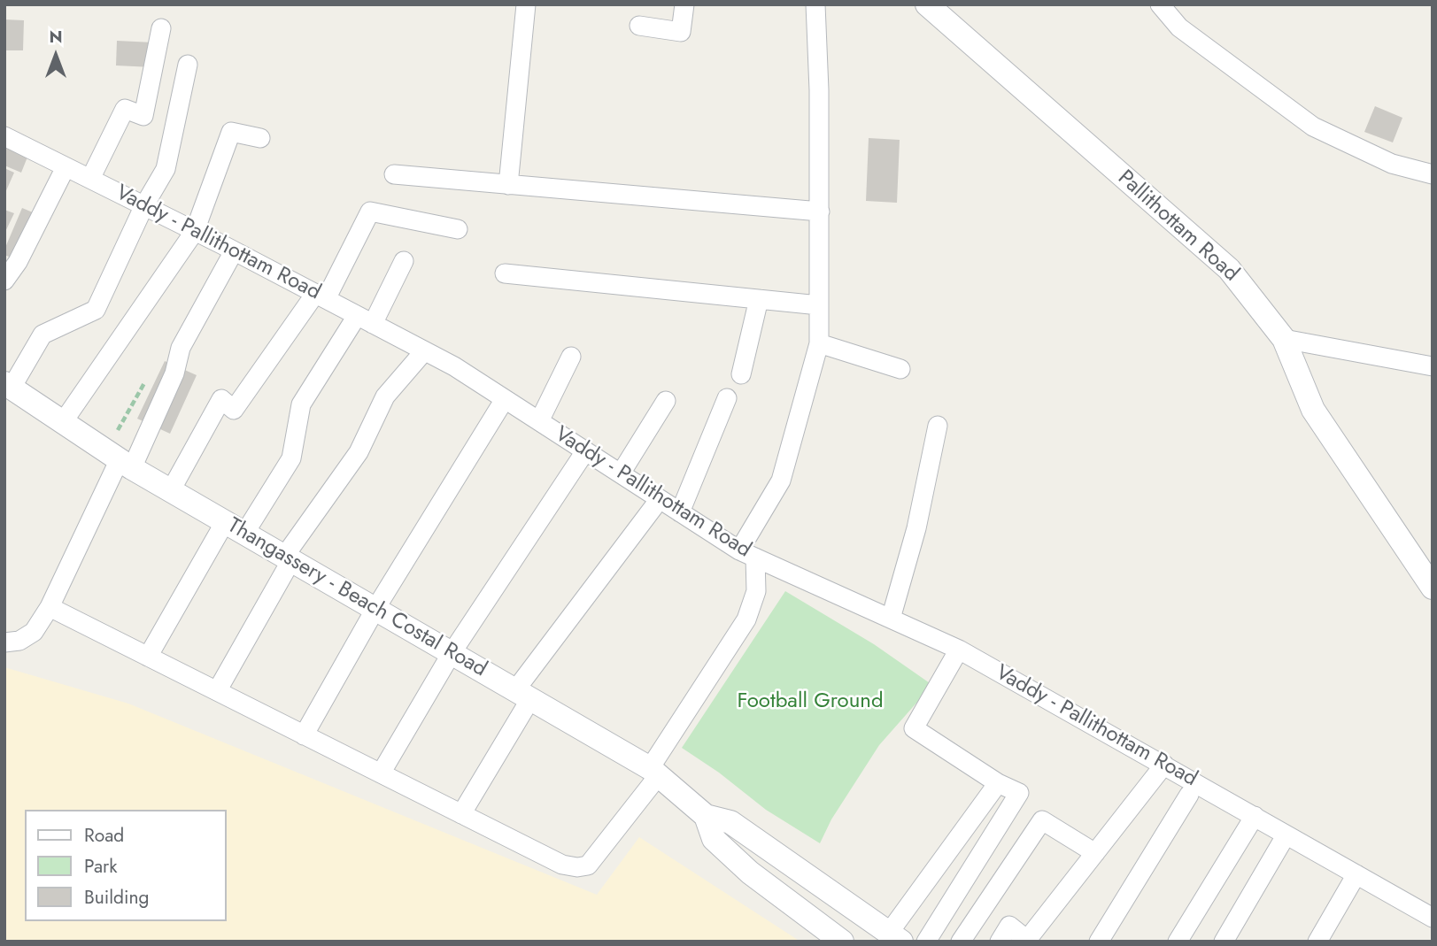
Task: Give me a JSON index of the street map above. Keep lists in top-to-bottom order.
{
  "streets": {
    "street": ["Pallithottam Road", "Vaddy - Pallithottam Road", "Thangassery - Beach Costal Road"]
  },
  "parks": ["Football Ground"],
  "legend": ["Road", "Park", "Building"],
  "north": "top"
}
